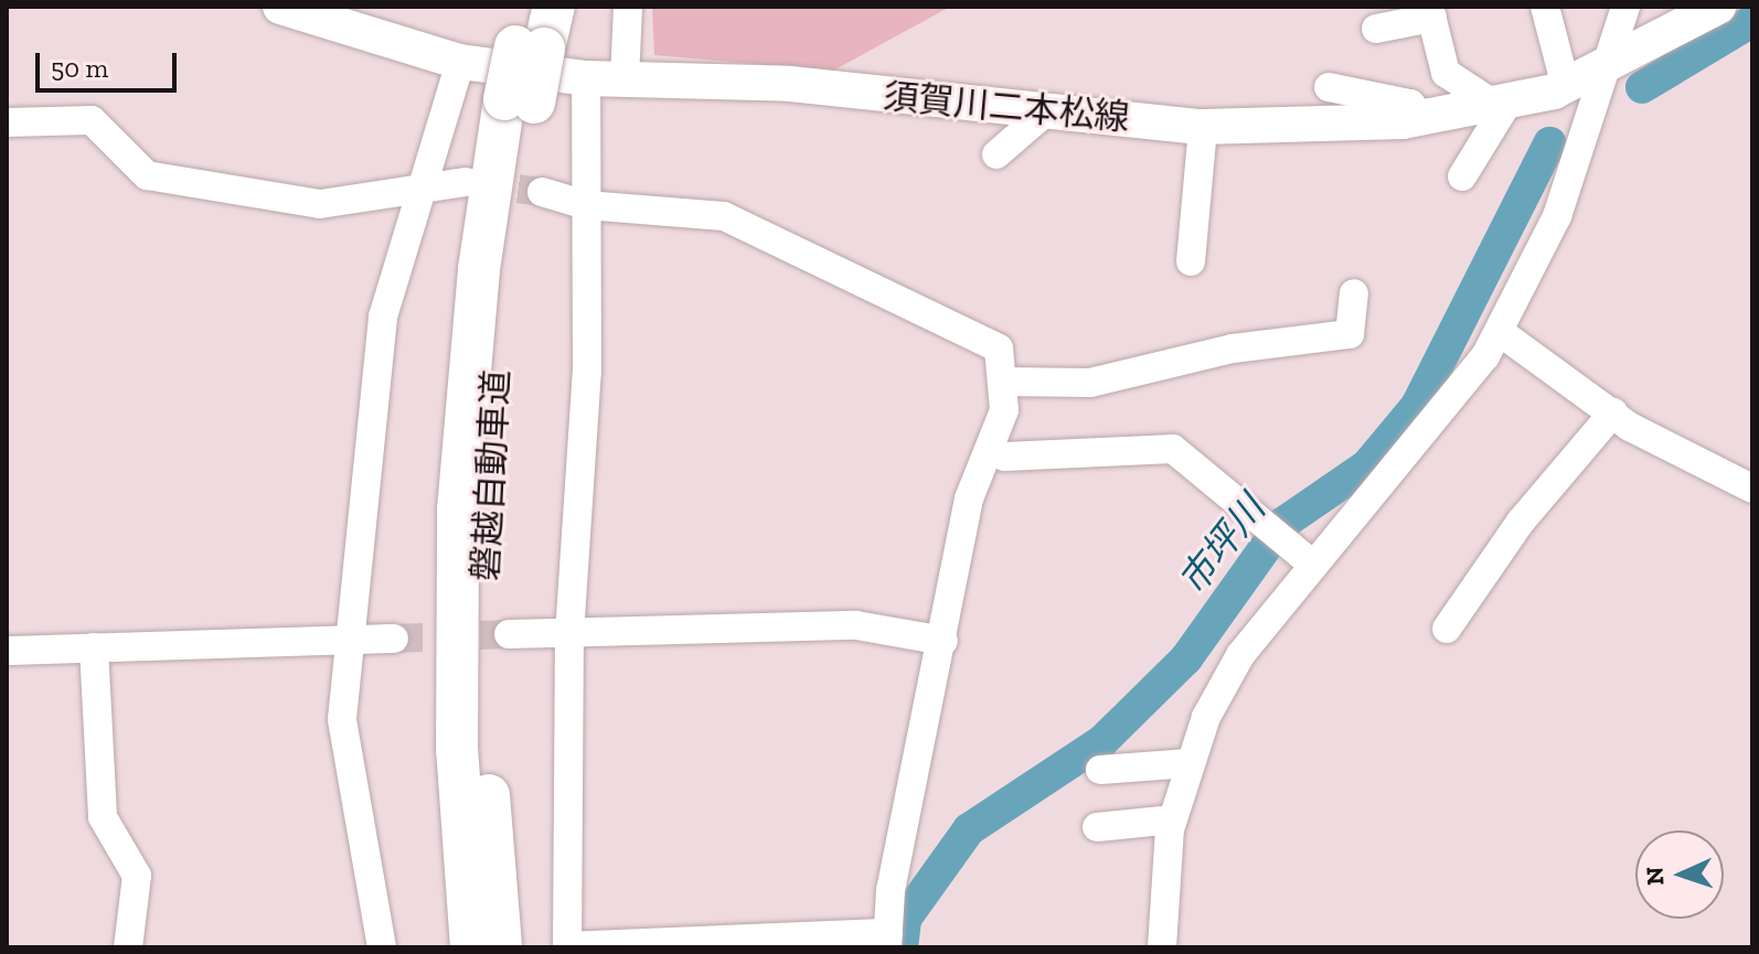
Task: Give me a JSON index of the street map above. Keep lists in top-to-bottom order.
{
  "streets": {
    "highway": ["磐越自動車道"],
    "main road": ["須賀川二本松線"]
  },
  "water": ["市坪川"],
  "scale_bar": "50 m",
  "north": "left"
}
